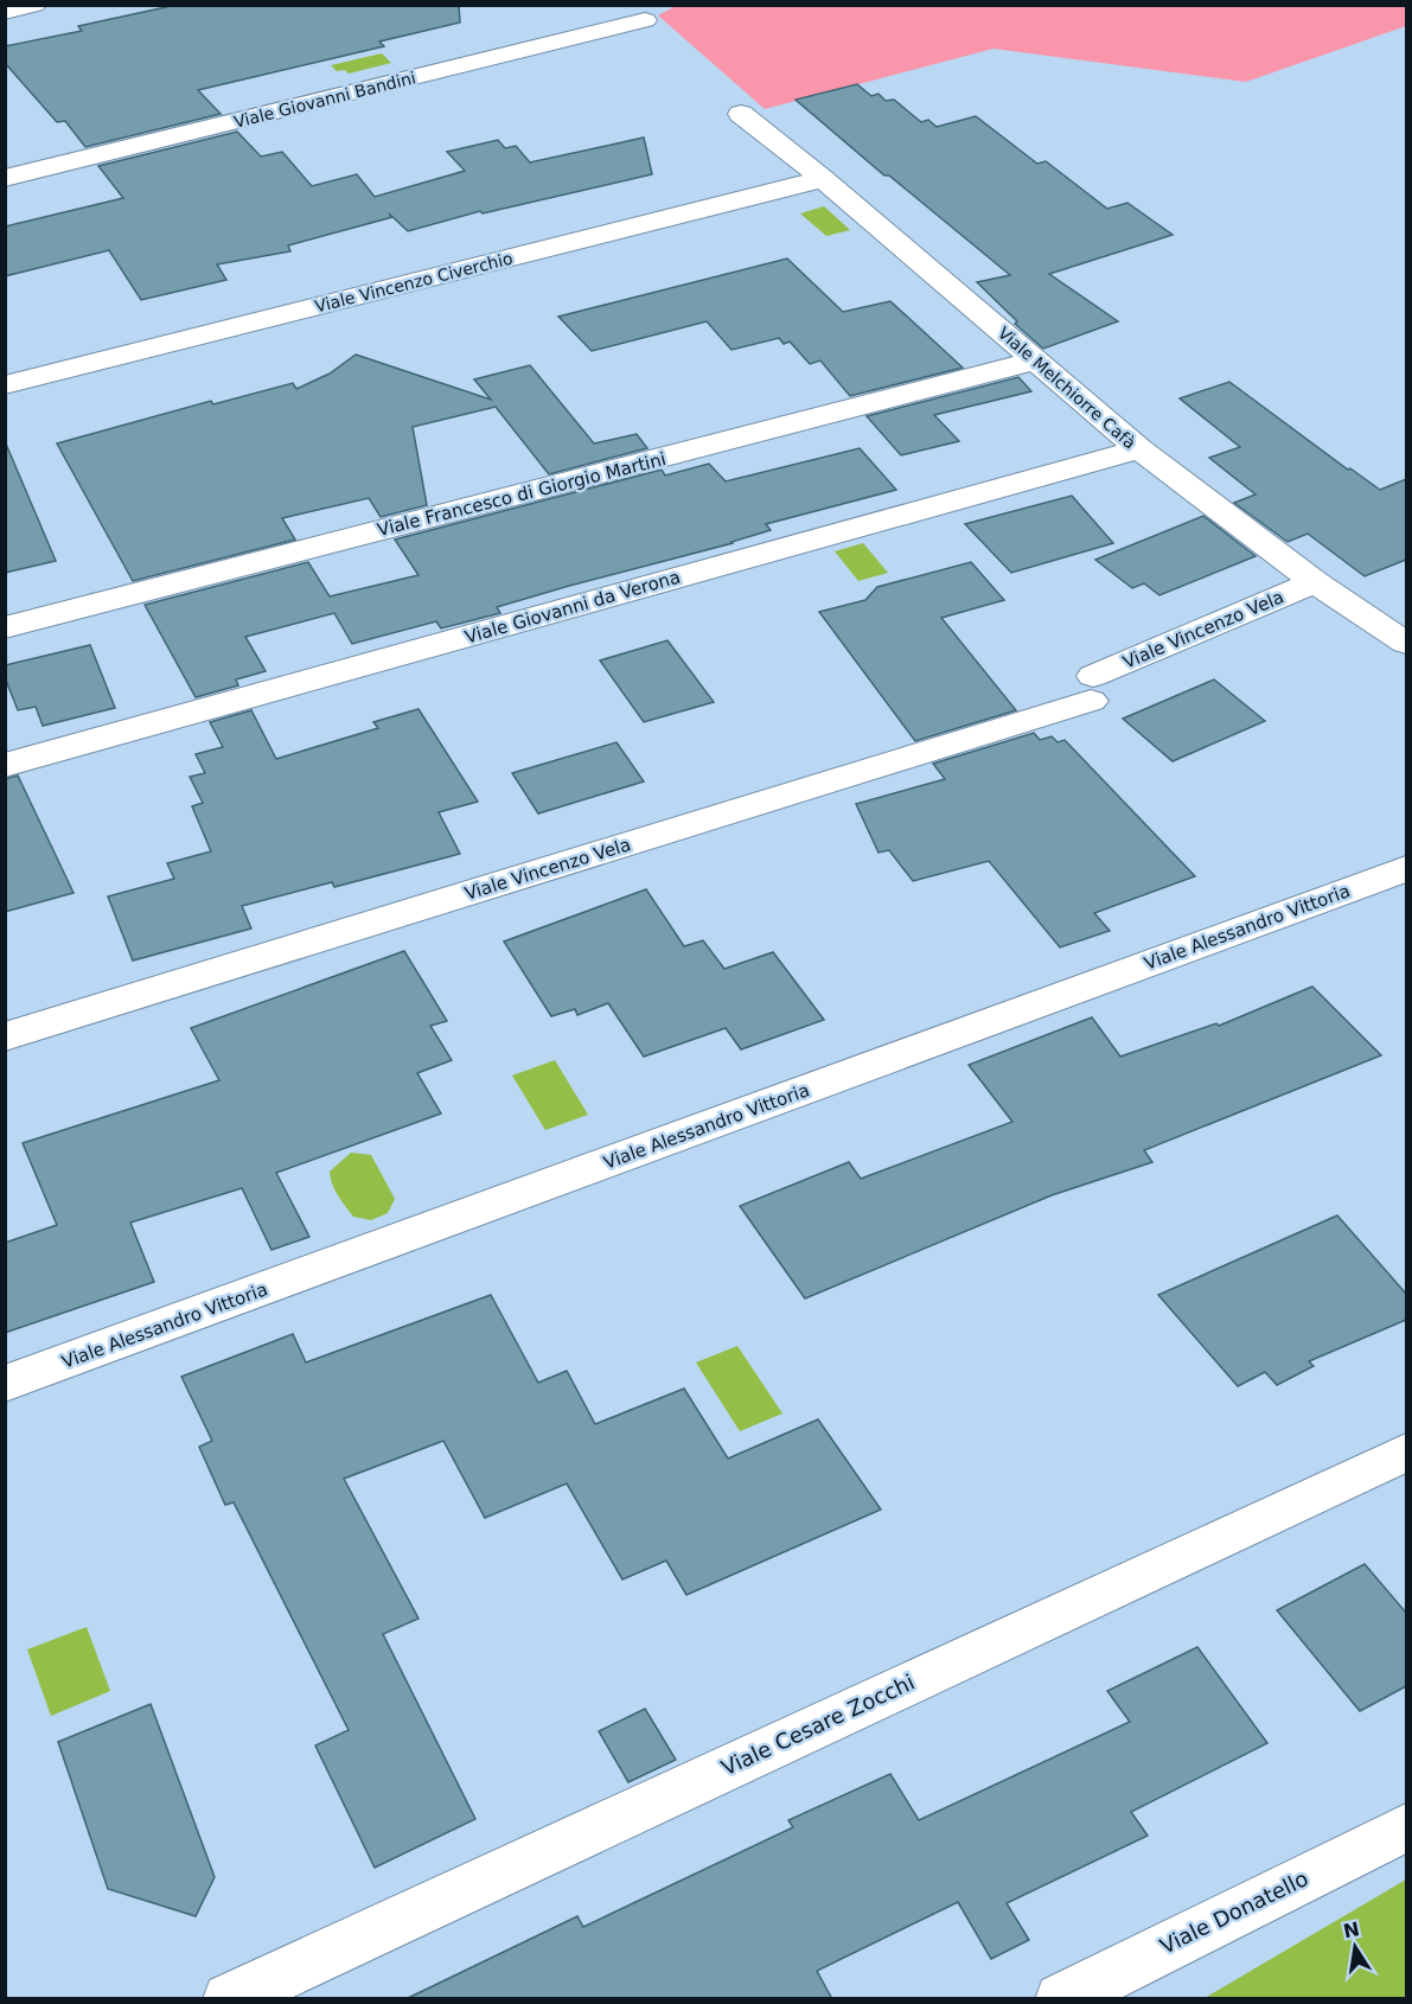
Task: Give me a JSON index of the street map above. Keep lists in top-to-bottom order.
{
  "streets": {
    "street": [
      "Viale Giovanni Bandini",
      "Viale Vincenzo Civerchio",
      "Viale Melchiorre Cafà",
      "Viale Francesco di Giorgio Martini",
      "Viale Giovanni da Verona",
      "Viale Vincenzo Vela",
      "Viale Alessandro Vittoria",
      "Viale Cesare Zocchi",
      "Viale Donatello"
    ]
  },
  "crossings": [
    ["Viale Vincenzo Civerchio", "Viale Melchiorre Cafà"],
    ["Viale Melchiorre Cafà", "Viale Francesco di Giorgio Martini"],
    ["Viale Melchiorre Cafà", "Viale Giovanni da Verona"],
    ["Viale Melchiorre Cafà", "Viale Vincenzo Vela"]
  ],
  "north": "top"
}
